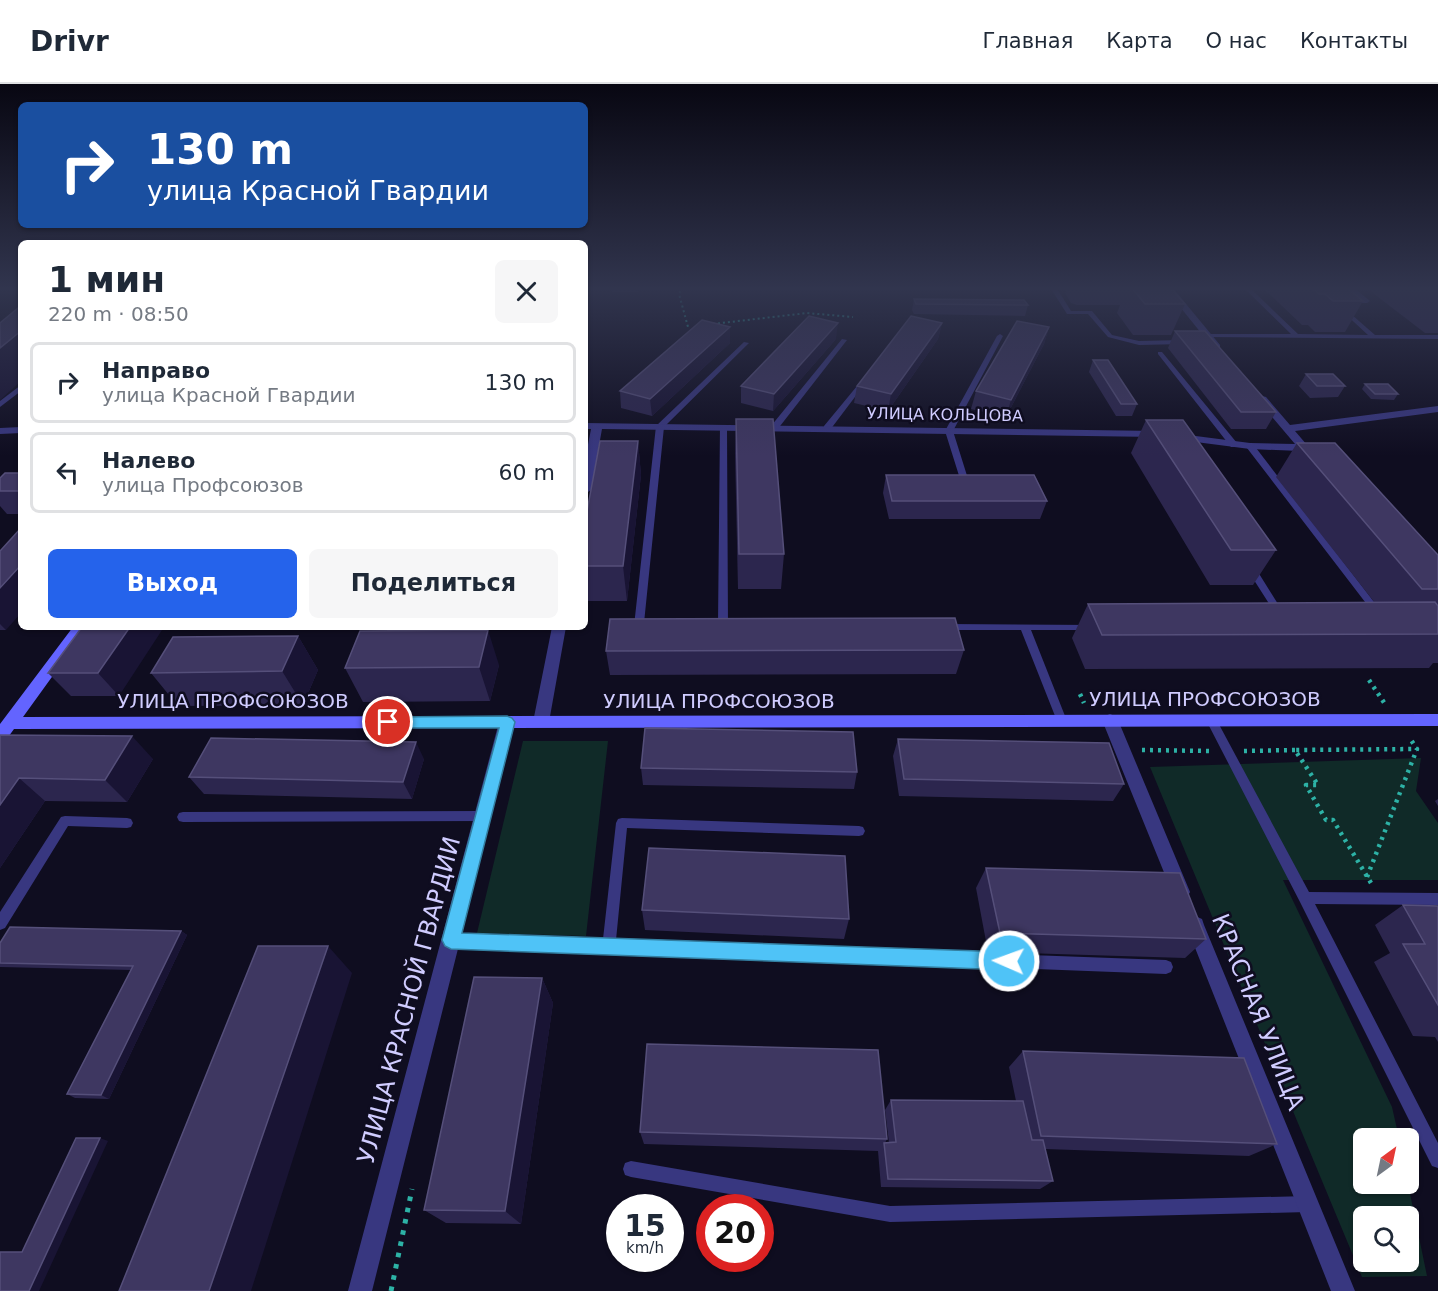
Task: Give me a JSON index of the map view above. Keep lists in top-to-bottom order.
{
  "streets": {
    "street": [
      "УЛИЦА КОЛЬЦОВА",
      "УЛИЦА ПРОФСОЮЗОВ",
      "УЛИЦА КРАСНОЙ ГВАРДИИ",
      "КРАСНАЯ УЛИЦА"
    ]
  },
  "crossings": [
    ["УЛИЦА ПРОФСОЮЗОВ", "УЛИЦА КРАСНОЙ ГВАРДИИ"],
    ["УЛИЦА ПРОФСОЮЗОВ", "КРАСНАЯ УЛИЦА"]
  ],
  "north": "top right",
  "page": {
    "header": "Drivr",
    "nav": [
      "Главная",
      "Карта",
      "О нас",
      "Контакты"
    ],
    "turn": ["130 m", "улица Красной Гвардии"],
    "heading": ["1 мин", "220 m · 08:50"],
    "list": [
      {
        "name": "Направо",
        "note": "улица Красной Гвардии",
        "value": "130 m"
      },
      {
        "name": "Налево",
        "note": "улица Профсоюзов",
        "value": "60 m"
      }
    ],
    "buttons": ["Выход", "Поделиться"],
    "speed": "15 km/h",
    "limit": "20"
  }
}
